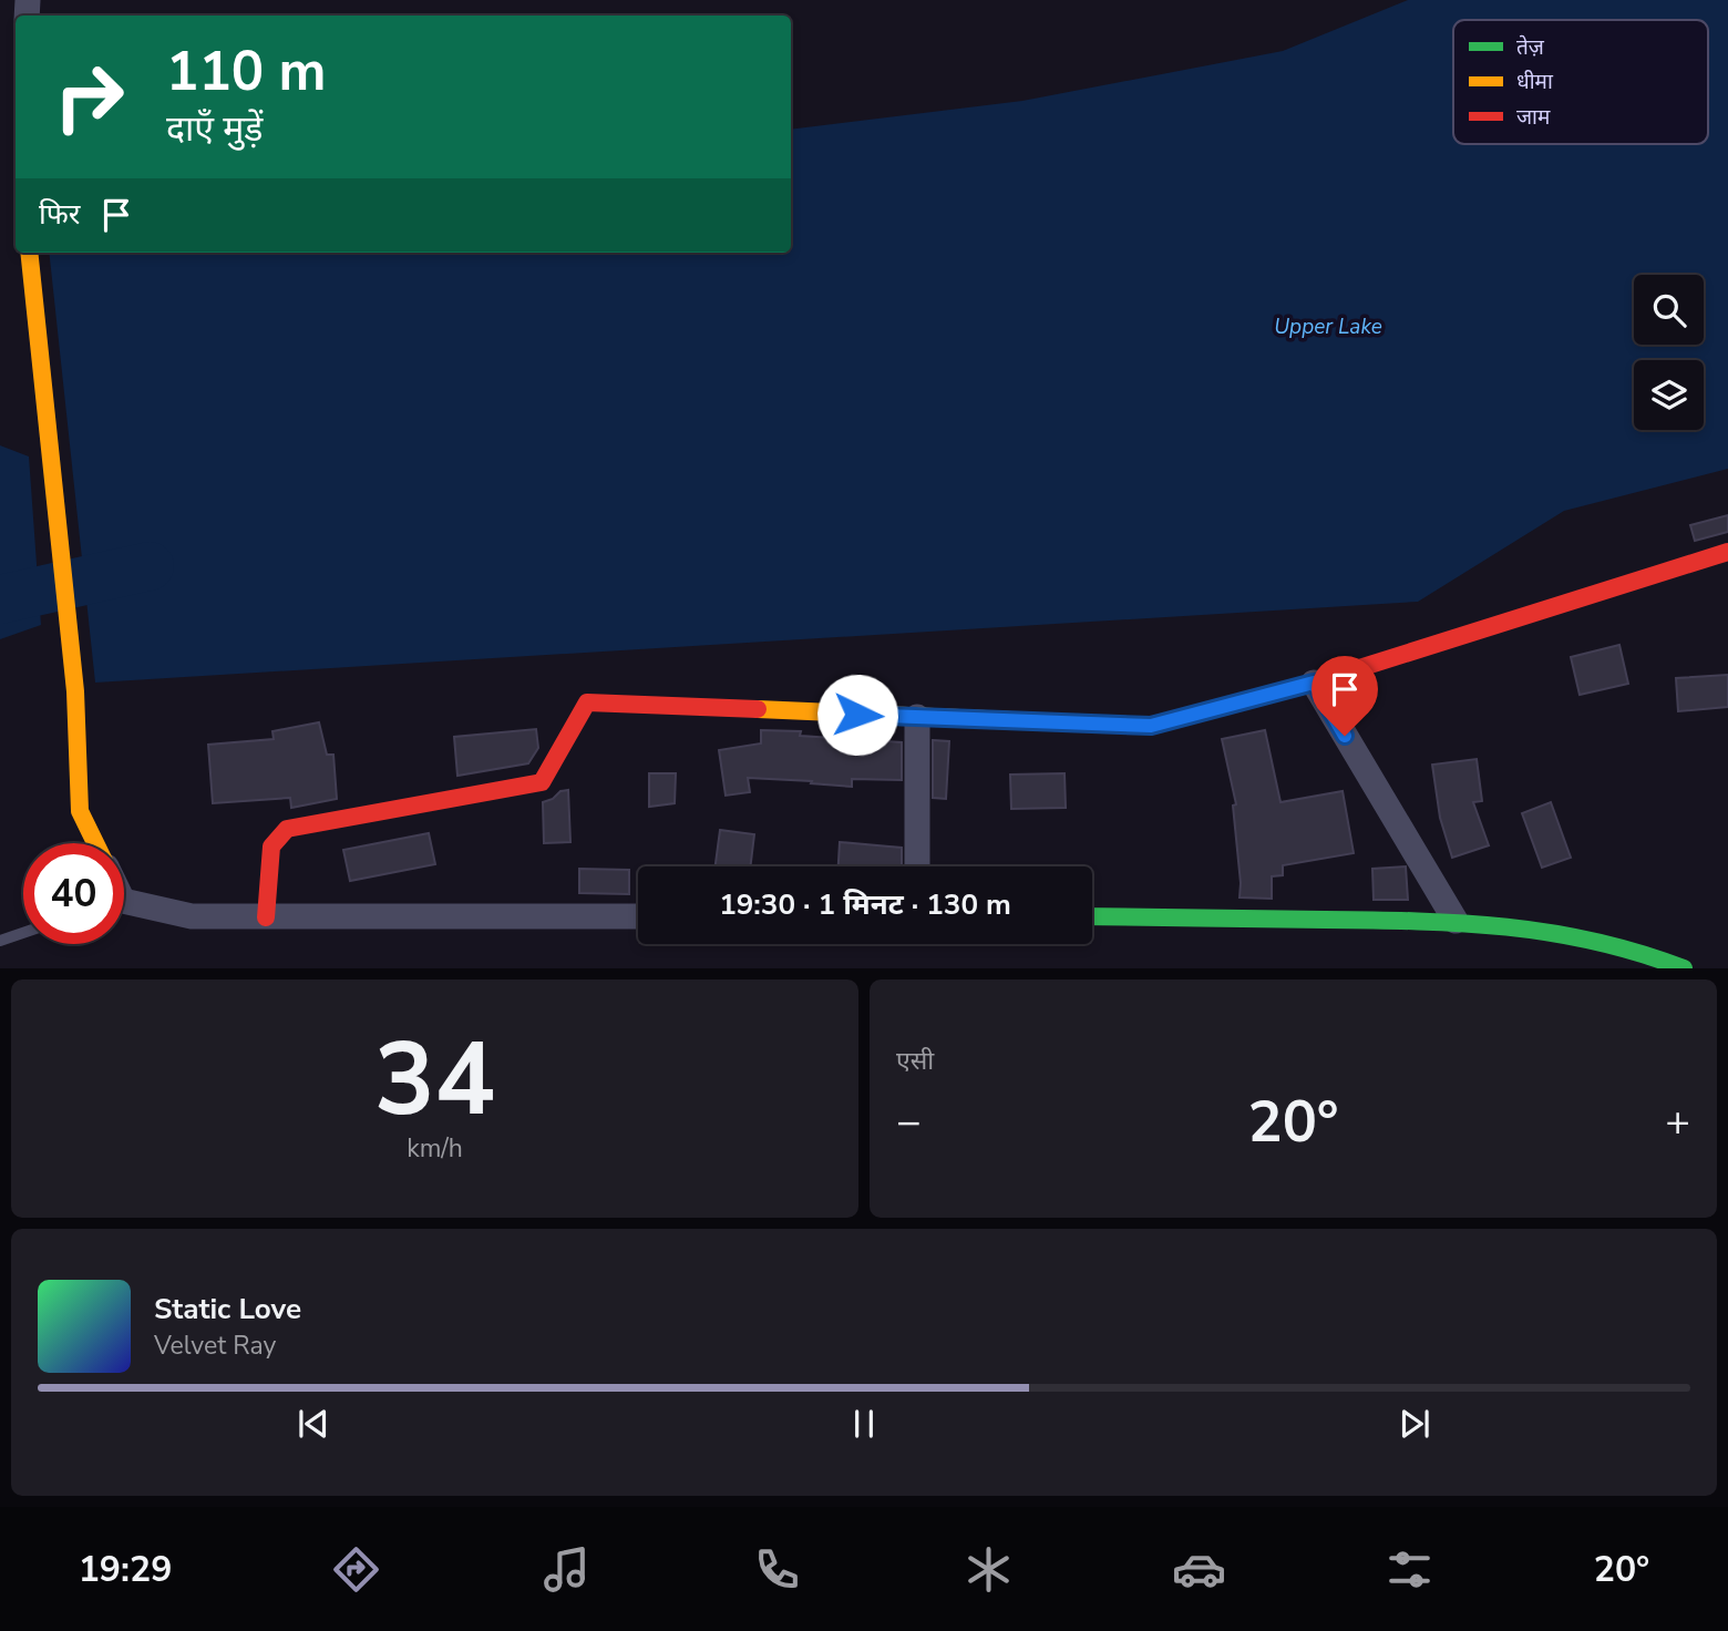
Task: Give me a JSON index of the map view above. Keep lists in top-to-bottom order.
{
  "water": ["Upper Lake"],
  "legend": ["तेज़", "धीमा", "जाम"],
  "page": {
    "turn": ["110 m", "दाएँ मुड़ें"],
    "then": "फिर",
    "limit": "40",
    "trip": "19:30 · 1 मिनट · 130 m",
    "tile": [
      ["34", "km/h"],
      "एसी"
    ],
    "heat": ["−", "20°", "+"],
    "song": ["Static Love", "Velvet Ray"],
    "tabs": ["19:29", "20°"]
  }
}
